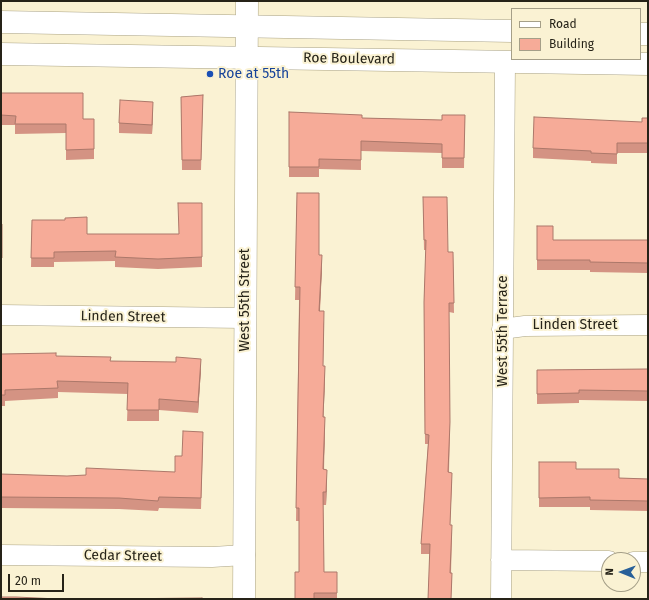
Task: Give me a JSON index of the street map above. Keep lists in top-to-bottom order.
{
  "streets": {
    "main road": ["Roe Boulevard", "West 55th Street"],
    "street": ["Linden Street", "West 55th Terrace", "Cedar Street"]
  },
  "crossings": [
    ["Roe Boulevard", "West 55th Street"],
    ["Roe Boulevard", "West 55th Terrace"],
    ["West 55th Street", "Linden Street"],
    ["West 55th Street", "Cedar Street"],
    ["Linden Street", "West 55th Terrace"]
  ],
  "places": ["Roe at 55th"],
  "legend": ["Road", "Building"],
  "scale_bar": "20 m",
  "north": "left"
}
